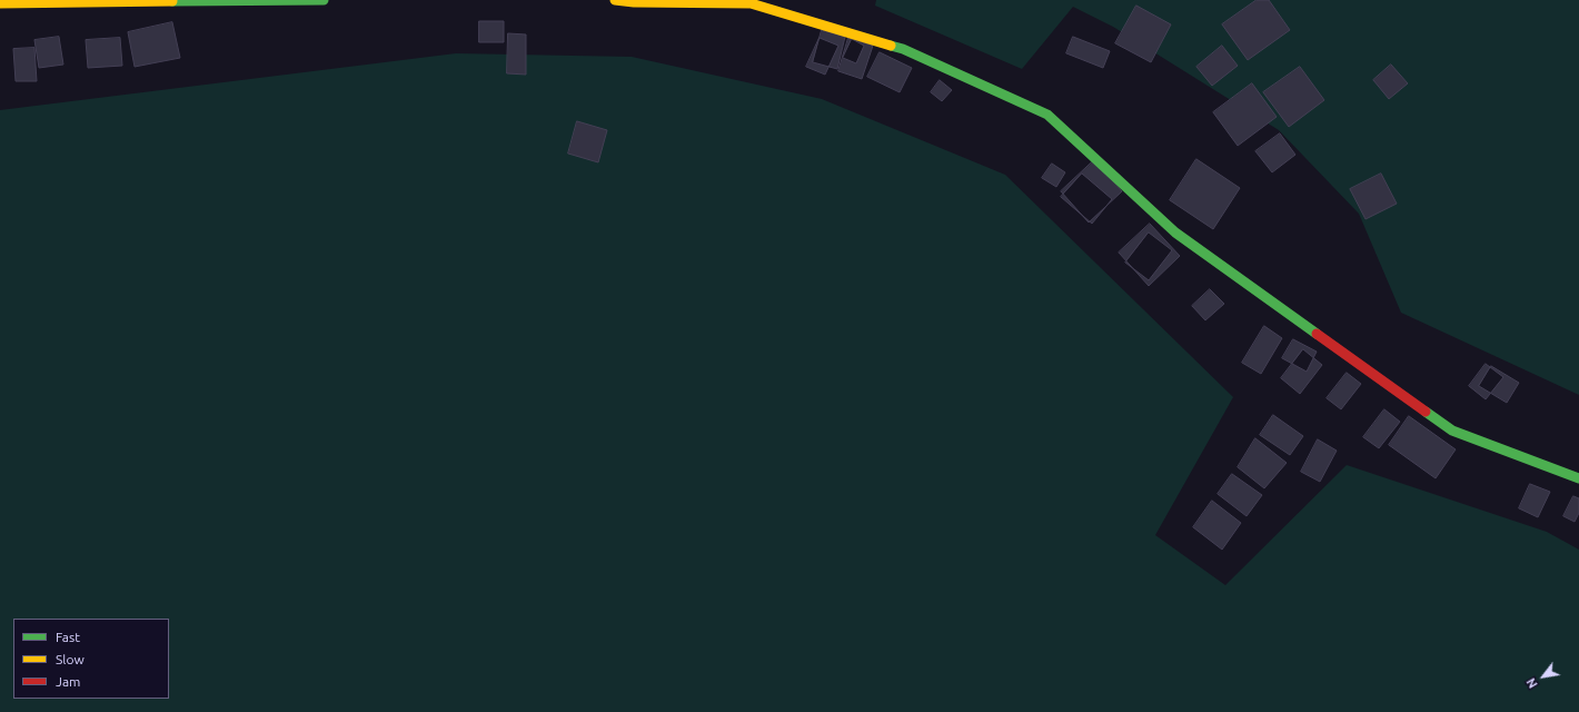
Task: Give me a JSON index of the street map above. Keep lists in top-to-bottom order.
{
  "legend": ["Fast", "Slow", "Jam"],
  "north": "bottom left"
}
